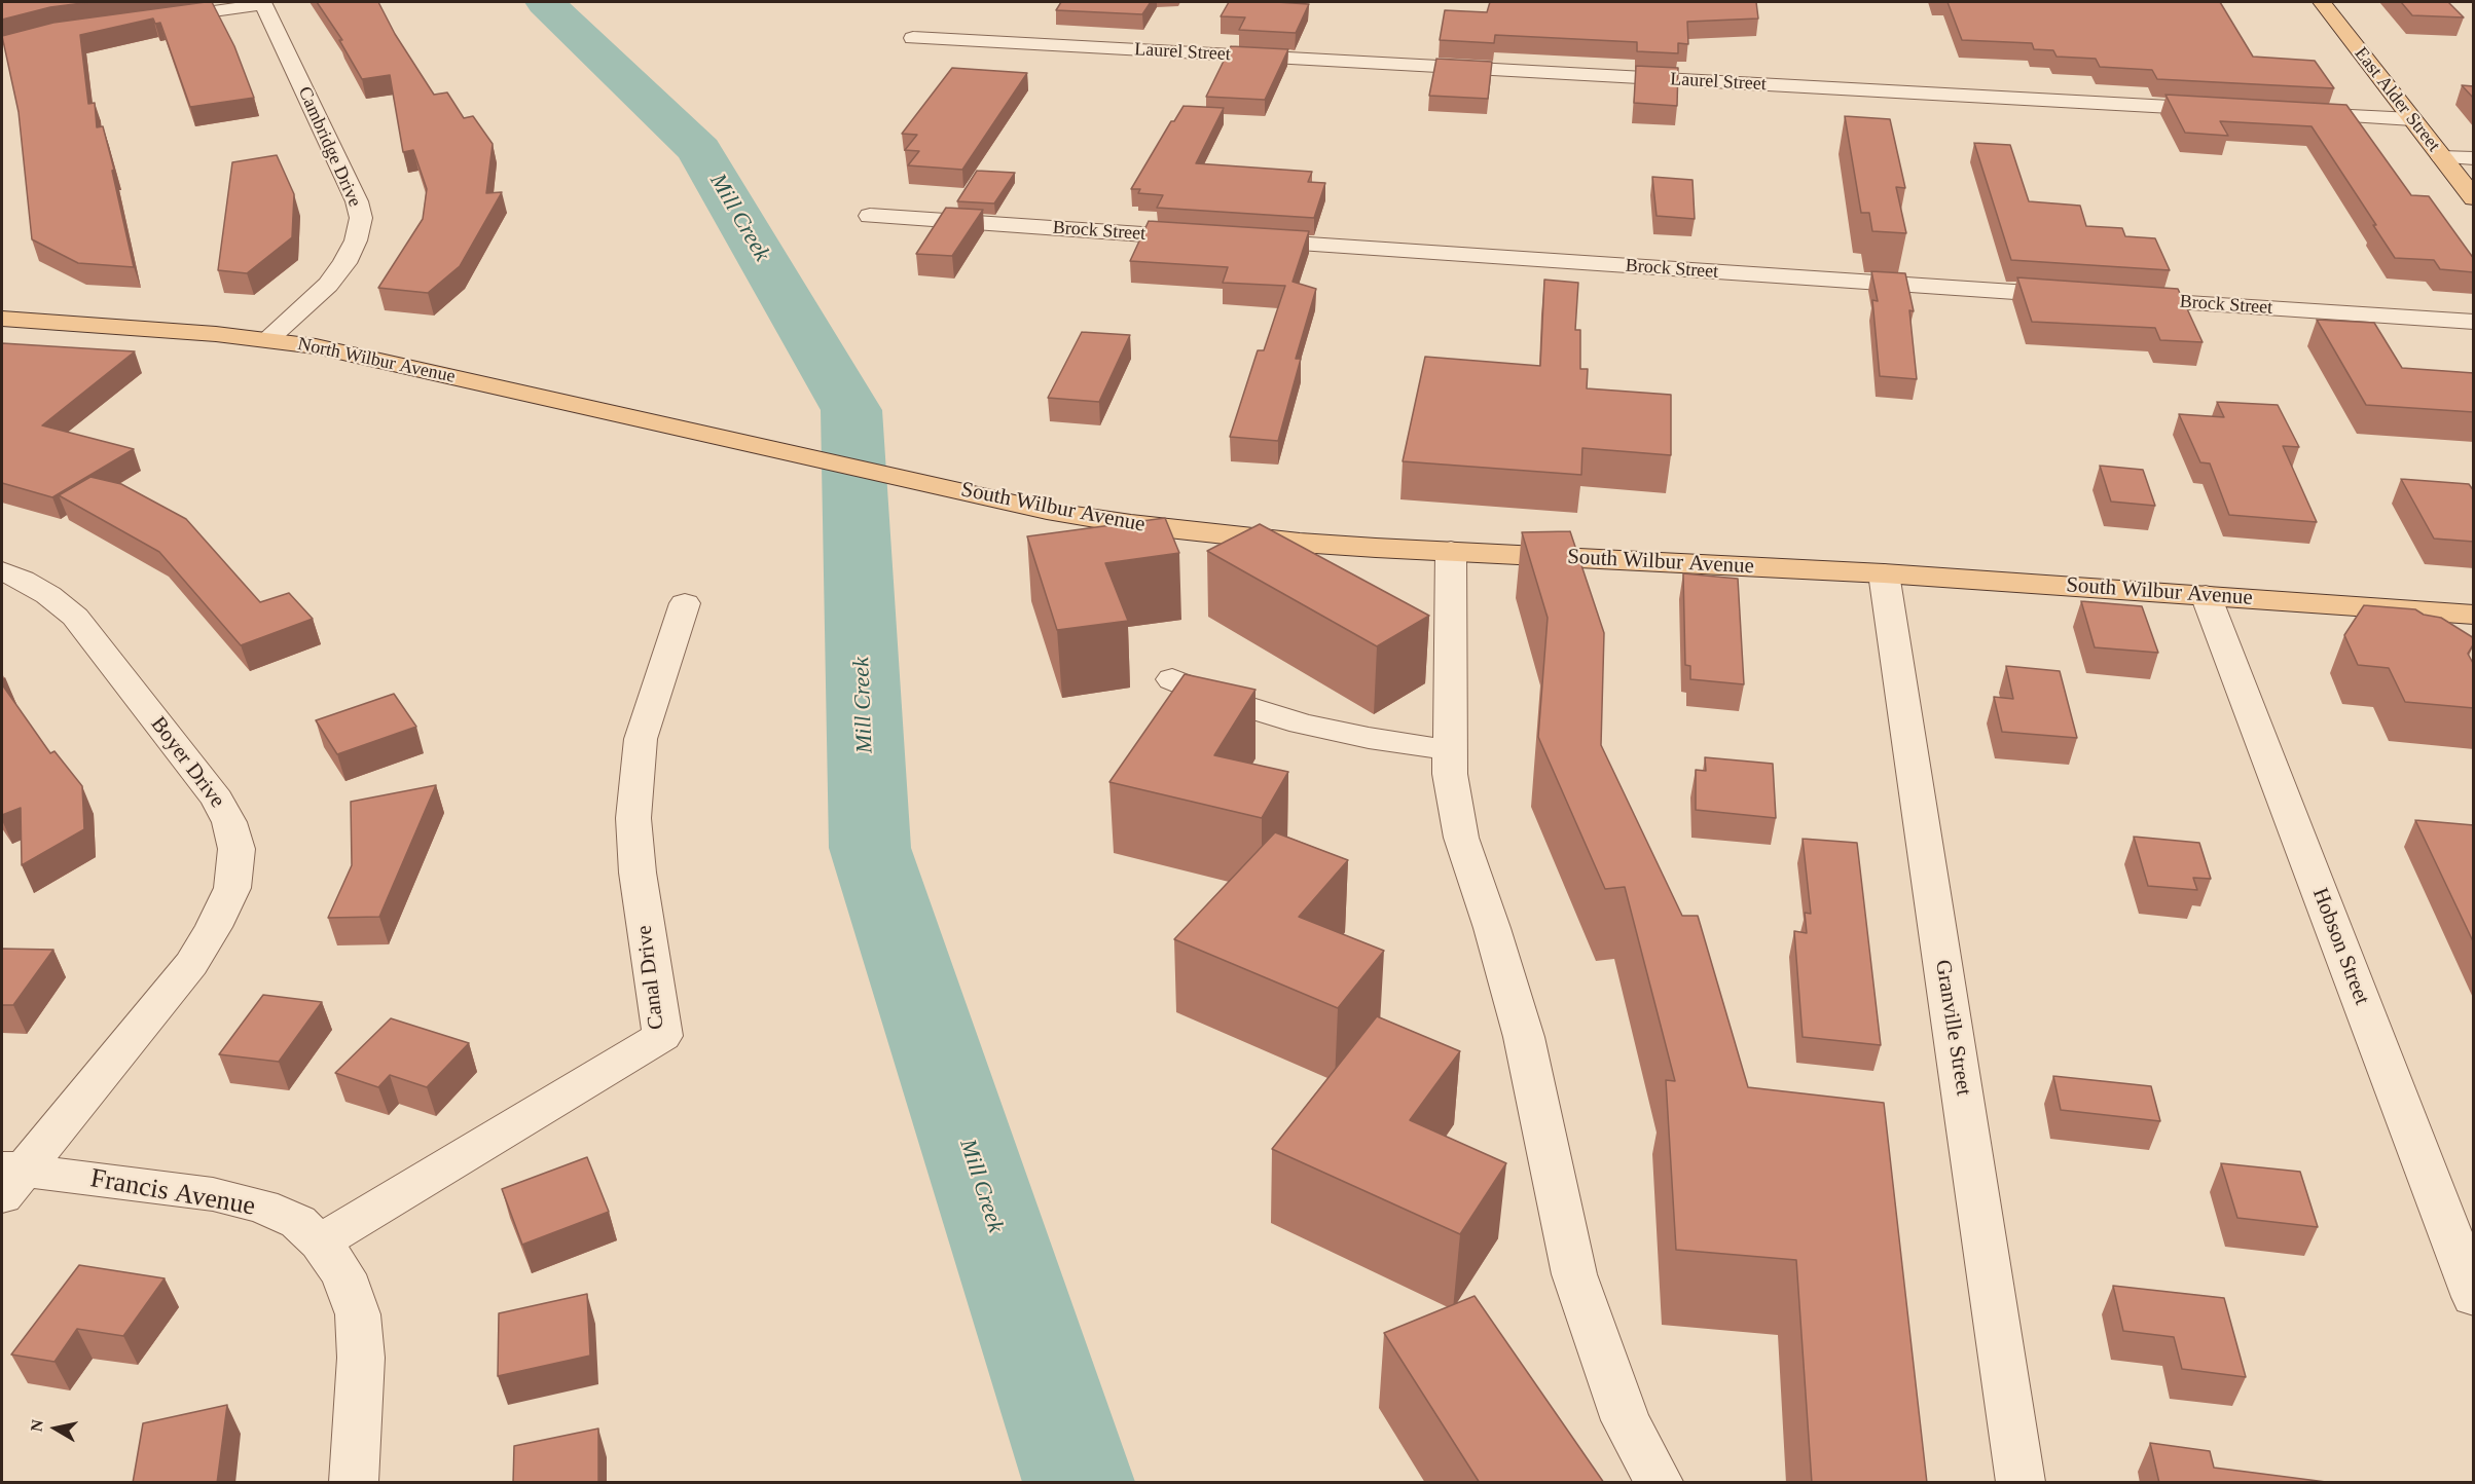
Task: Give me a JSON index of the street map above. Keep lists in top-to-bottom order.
{
  "streets": {
    "main road": ["East Alder Street", "North Wilbur Avenue", "South Wilbur Avenue"],
    "street": [
      "Laurel Street",
      "Cambridge Drive",
      "Brock Street",
      "Boyer Drive",
      "Hobson Street",
      "Canal Drive",
      "Granville Street",
      "Francis Avenue"
    ]
  },
  "crossings": [
    ["Cambridge Drive", "North Wilbur Avenue"],
    ["North Wilbur Avenue", "South Wilbur Avenue"],
    ["South Wilbur Avenue", "Hobson Street"],
    ["South Wilbur Avenue", "Granville Street"],
    ["Boyer Drive", "Francis Avenue"],
    ["Canal Drive", "Francis Avenue"]
  ],
  "water": ["Mill Creek"],
  "north": "left"
}
